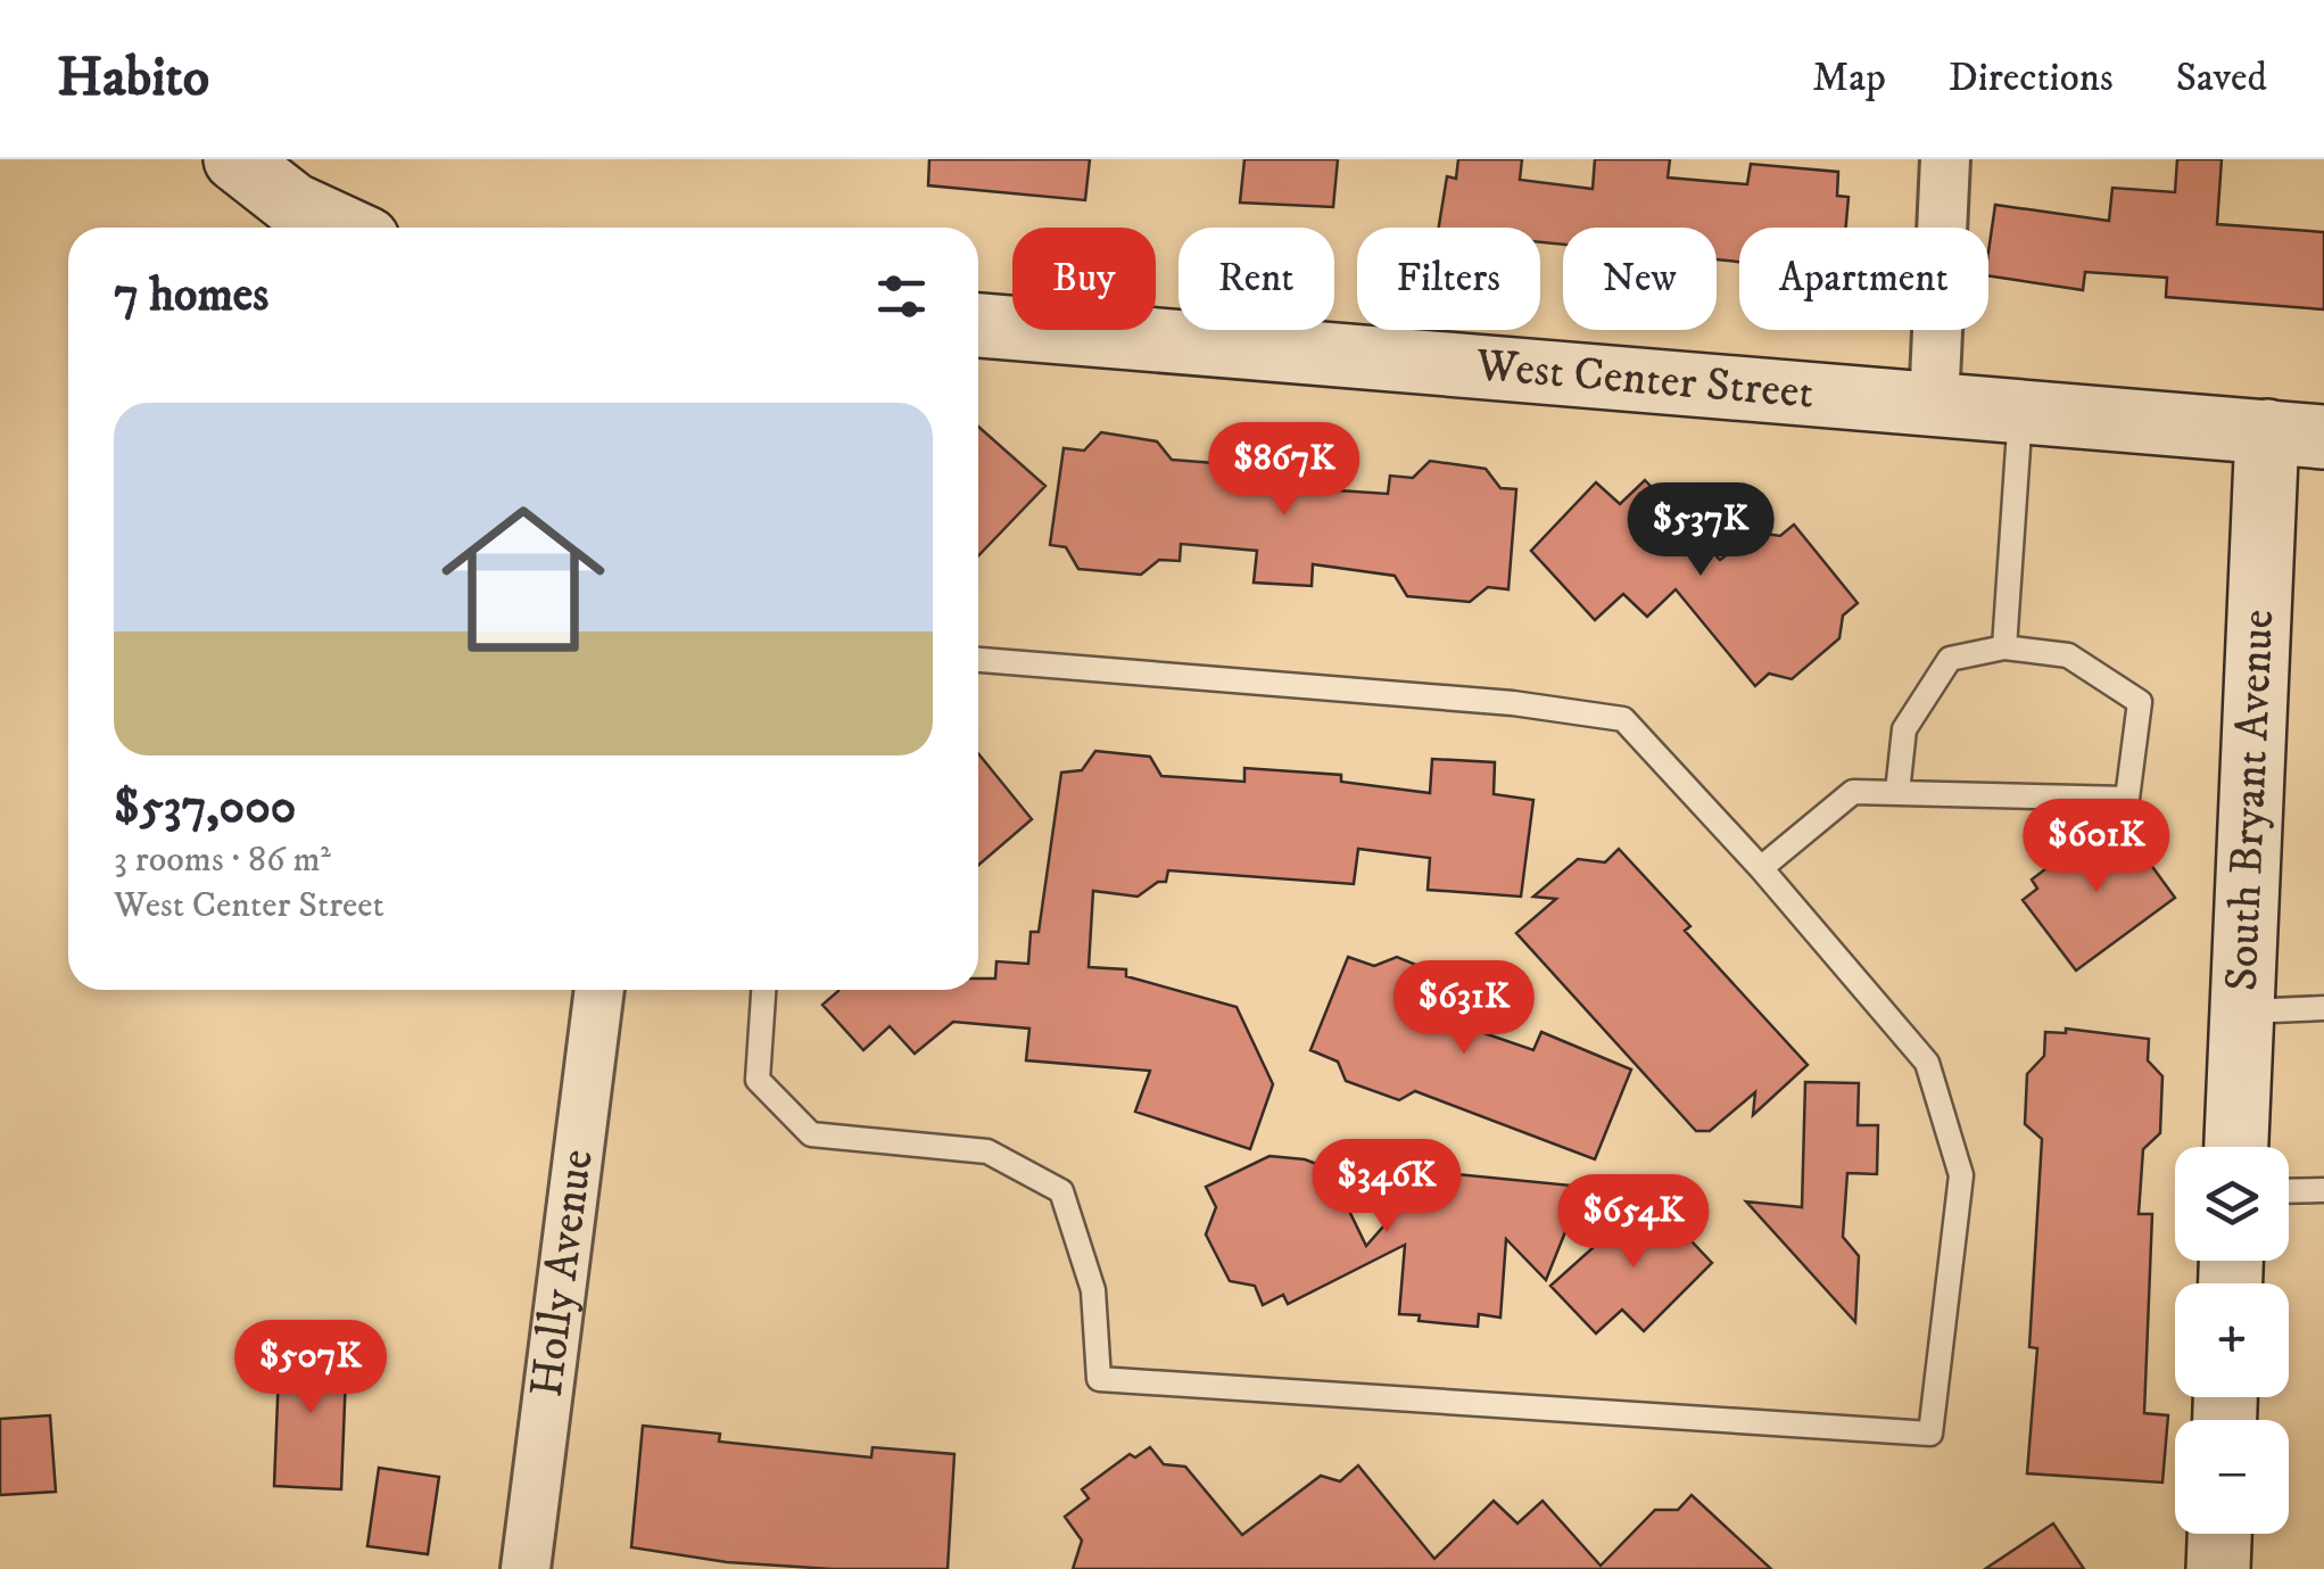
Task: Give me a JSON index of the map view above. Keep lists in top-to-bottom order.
{
  "streets": {
    "street": ["West Center Street", "South Bryant Avenue", "Holly Avenue"]
  },
  "crossings": [
    ["West Center Street", "South Bryant Avenue"]
  ],
  "page": {
    "header": "Habito",
    "nav": ["Map", "Directions", "Saved"],
    "chip": [
      "Buy",
      "Rent",
      "Filters",
      "New",
      "Apartment"
    ],
    "heading": "7 homes",
    "list": [
      {
        "name": "$537,000",
        "note": "3 rooms · 86 m² · West Center Street"
      }
    ],
    "price": [
      "$867K",
      "$537K",
      "$601K",
      "$631K",
      "$346K",
      "$654K",
      "$507K"
    ],
    "map_buttons": ["+", "−"]
  }
}
